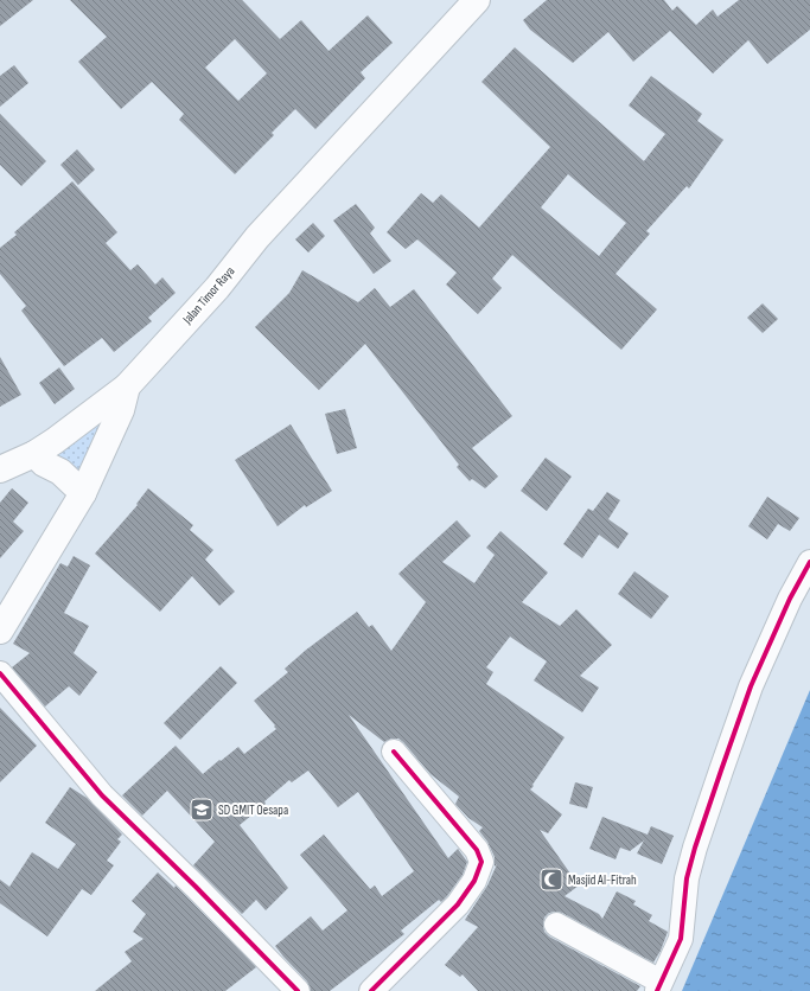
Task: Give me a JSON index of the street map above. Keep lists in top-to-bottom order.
{
  "streets": {
    "main road": ["Jalan Timor Raya"]
  },
  "places": {
    "school or university": ["SD GMIT Oesapa"],
    "mosque": ["Masjid Al-Fitrah"]
  }
}
